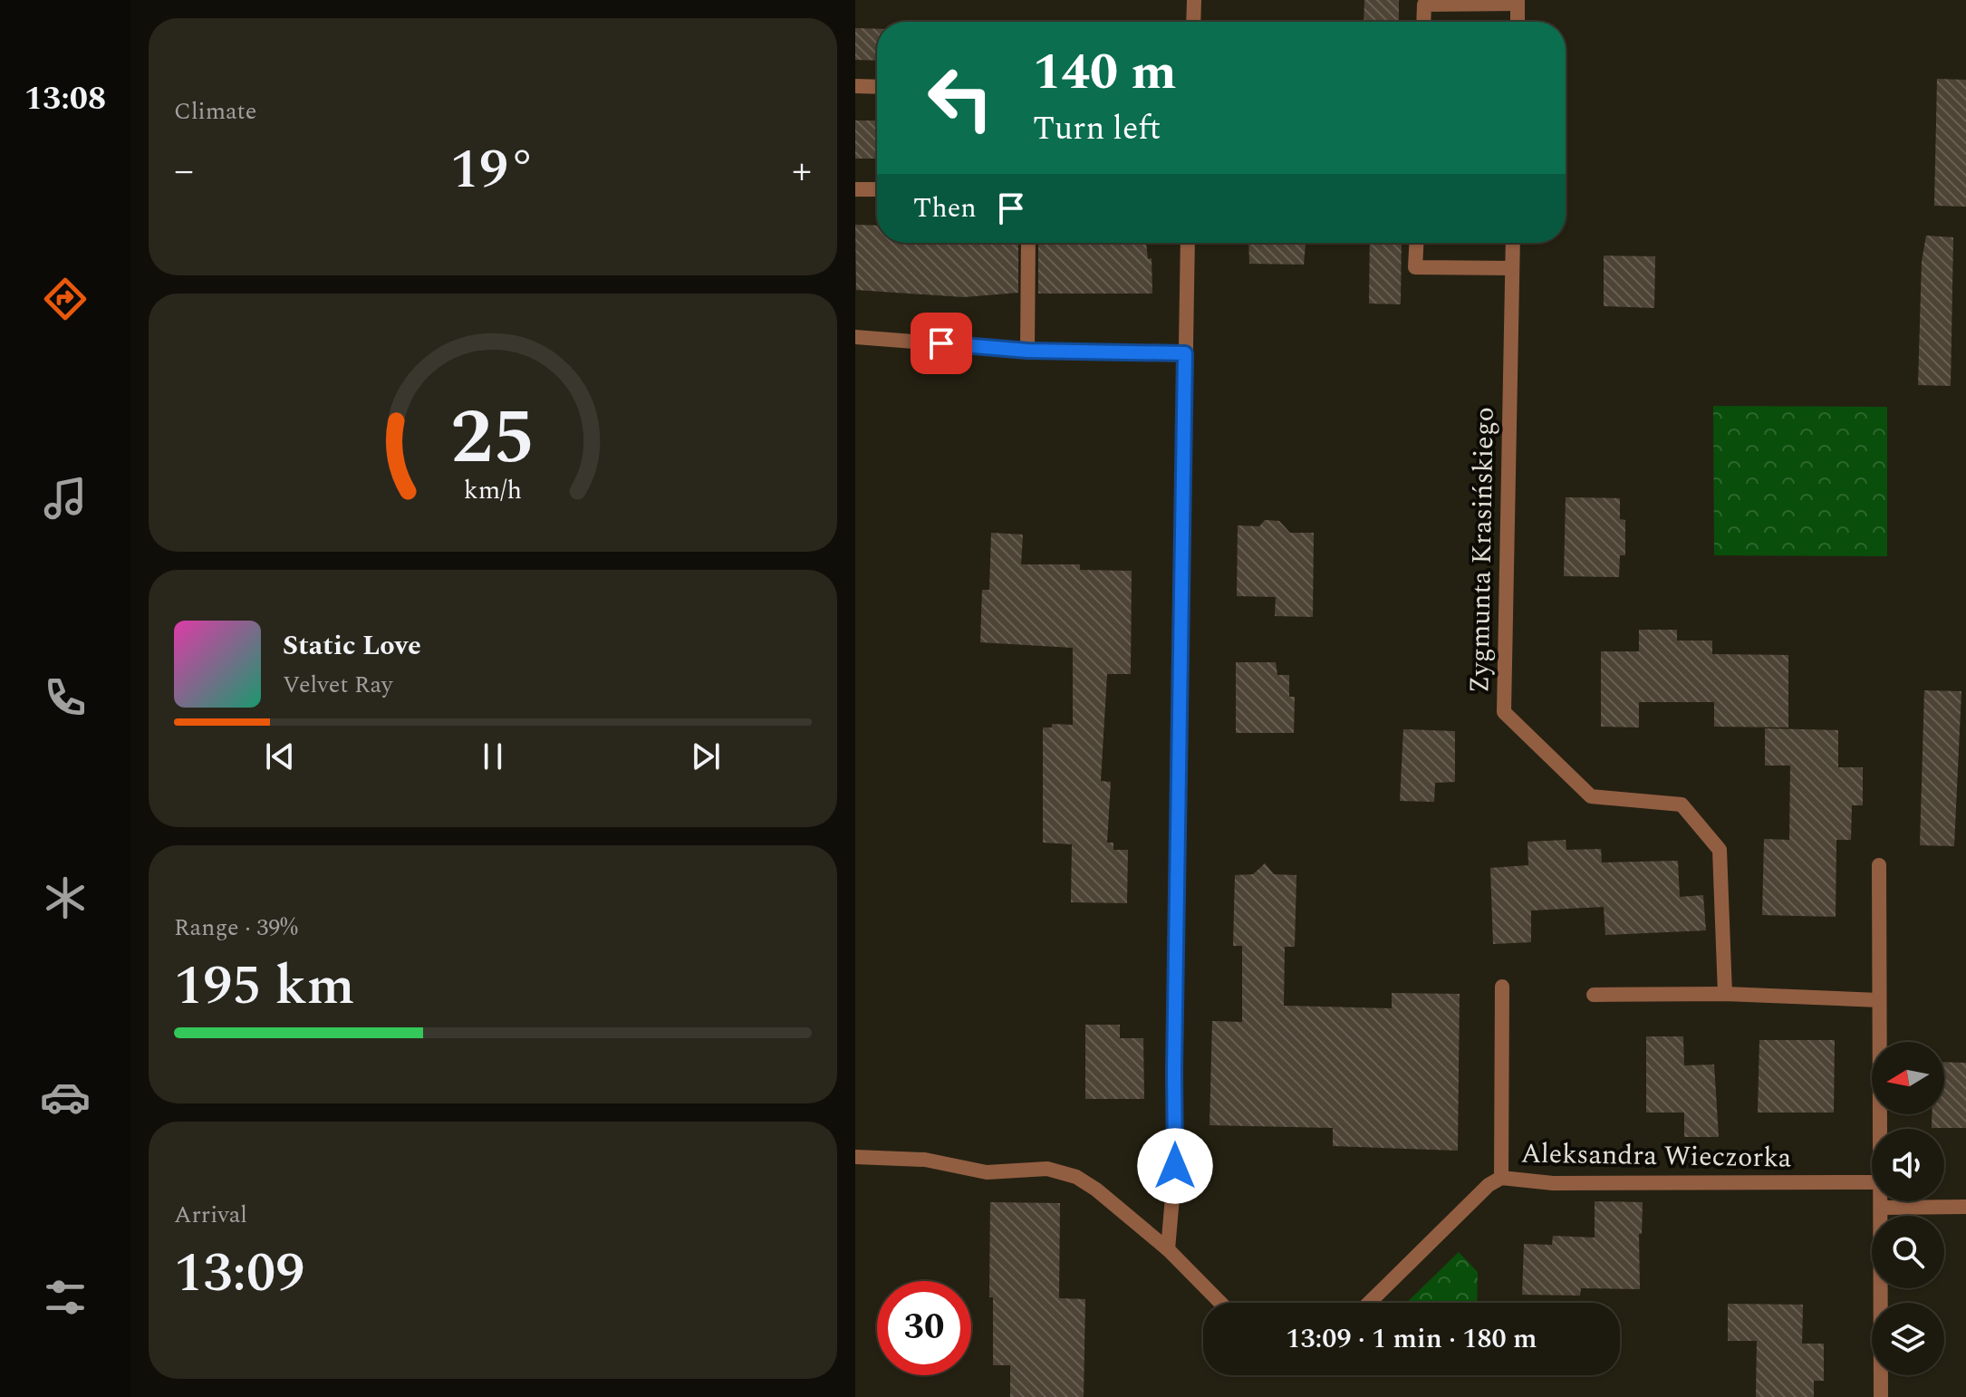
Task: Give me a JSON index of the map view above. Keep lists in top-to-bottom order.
{
  "streets": {
    "street": ["Zygmunta Krasińskiego", "Aleksandra Wieczorka"]
  },
  "north": "left",
  "page": {
    "tabs": "13:08",
    "tile": [
      "Climate",
      ["Range · 39%", "195 km"],
      ["Arrival", "13:09"]
    ],
    "turn": ["140 m", "Turn left"],
    "heat": ["−", "19°", "+"],
    "then": "Then",
    "song": ["Static Love", "Velvet Ray"],
    "limit": "30",
    "trip": "13:09 · 1 min · 180 m",
    "gauge": ["25", "km/h"]
  }
}
